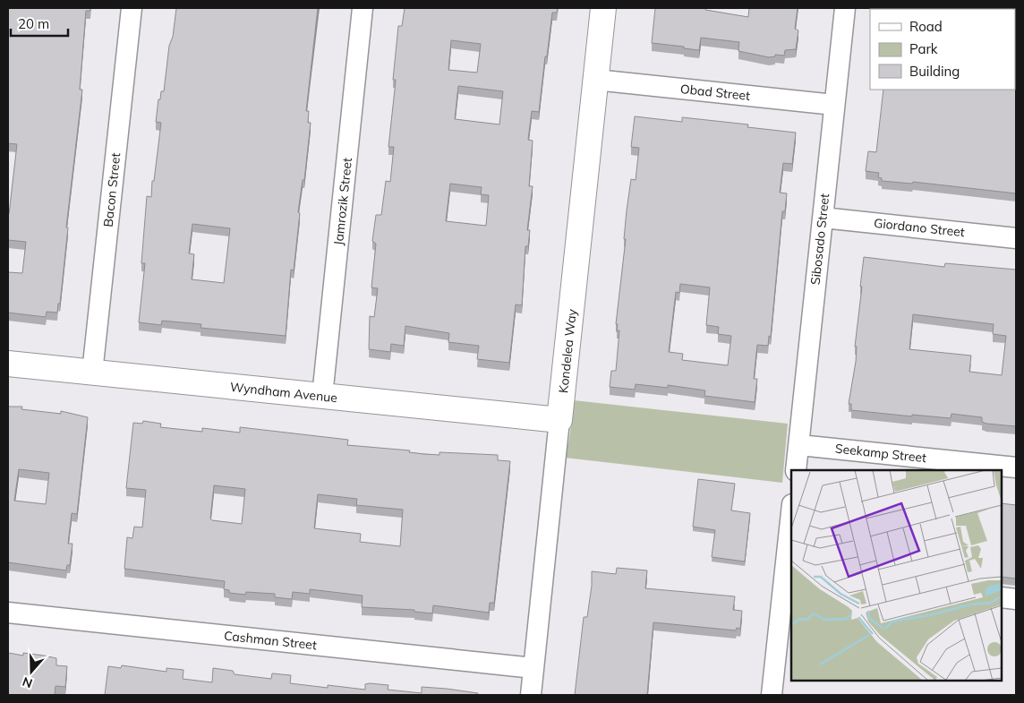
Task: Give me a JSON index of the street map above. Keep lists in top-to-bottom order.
{
  "streets": {
    "street": [
      "Obad Street",
      "Bacon Street",
      "Jamrozik Street",
      "Giordano Street",
      "Sibosado Street",
      "Kondelea Way",
      "Wyndham Avenue",
      "Seekamp Street",
      "Cashman Street"
    ]
  },
  "crossings": [
    ["Obad Street", "Sibosado Street"],
    ["Obad Street", "Kondelea Way"],
    ["Bacon Street", "Wyndham Avenue"],
    ["Jamrozik Street", "Wyndham Avenue"],
    ["Giordano Street", "Sibosado Street"],
    ["Sibosado Street", "Seekamp Street"],
    ["Kondelea Way", "Wyndham Avenue"],
    ["Kondelea Way", "Cashman Street"]
  ],
  "legend": ["Road", "Park", "Building"],
  "scale_bar": "20 m",
  "north": "bottom"
}
